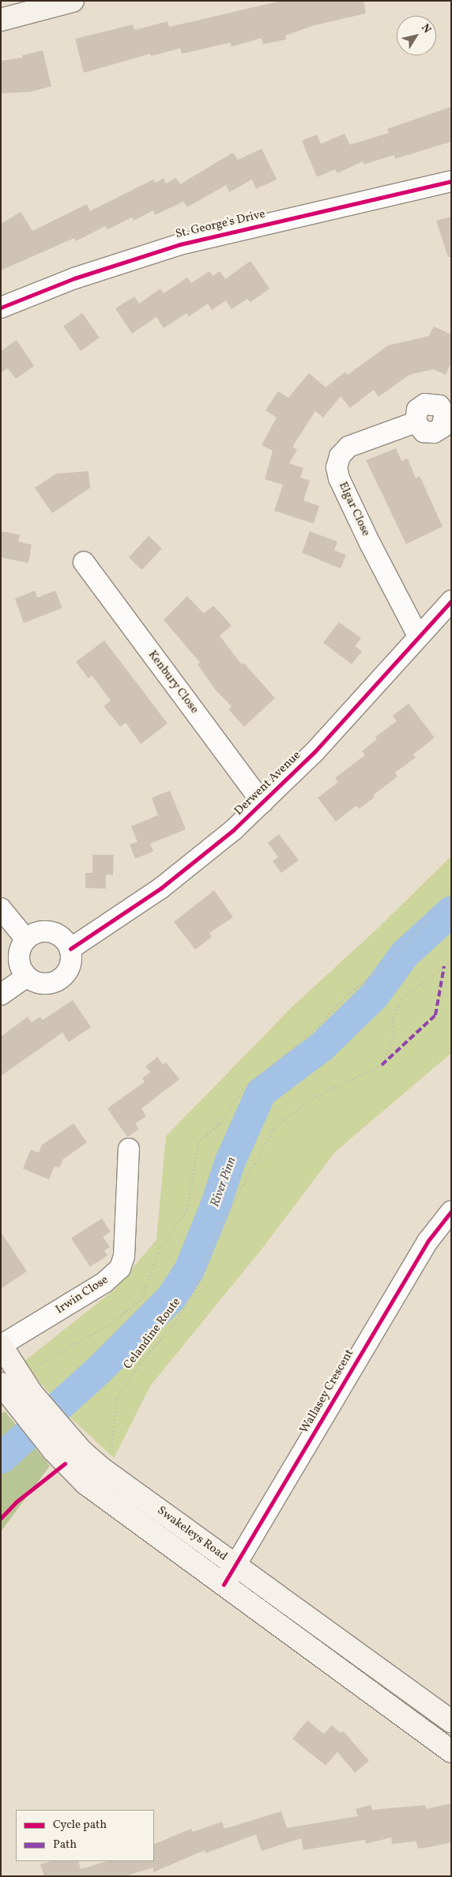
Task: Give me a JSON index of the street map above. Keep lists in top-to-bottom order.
{
  "streets": {
    "main road": ["Swakeleys Road"],
    "street": [
      "St. George's Drive",
      "Elgar Close",
      "Kenbury Close",
      "Derwent Avenue",
      "Irwin Close",
      "Wallasey Crescent"
    ],
    "path": ["Celandine Route"]
  },
  "crossings": [
    ["Elgar Close", "Derwent Avenue"],
    ["Kenbury Close", "Derwent Avenue"],
    ["Irwin Close", "Swakeleys Road"],
    ["Celandine Route", "Swakeleys Road"],
    ["Wallasey Crescent", "Swakeleys Road"]
  ],
  "water": ["River Pinn"],
  "legend": ["Cycle path", "Path"],
  "north": "top right"
}
